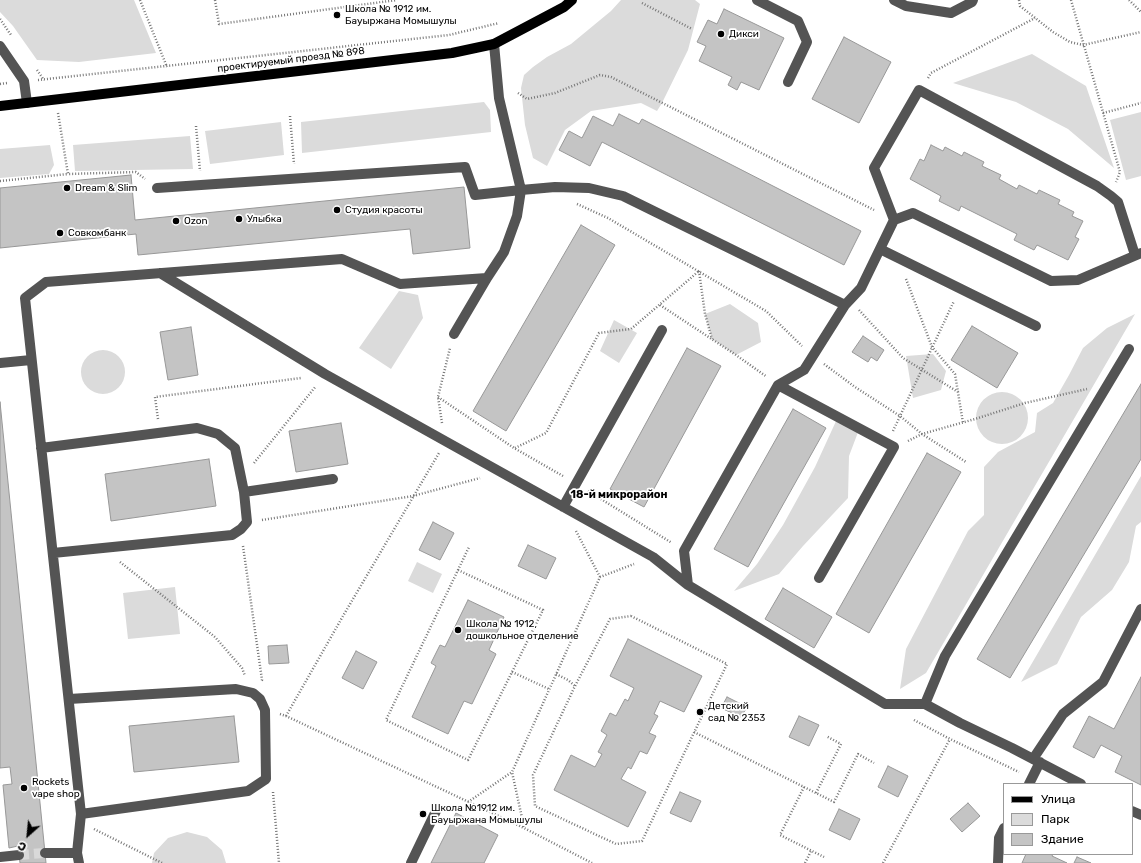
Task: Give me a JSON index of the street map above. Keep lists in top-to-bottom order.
{
  "streets": {
    "main road": ["проектируемый проезд № 898"]
  },
  "districts": ["18-й микрорайон"],
  "places": [
    "Школа № 1912 им. Бауыржана Момышулы",
    "Дикси",
    "Dream & Slim",
    "Студия красоты",
    "Улыбка",
    "Ozon",
    "Совкомбанк",
    "Школа № 1912, дошкольное отделение",
    "Детский сад № 2353",
    "Rockets vape shop",
    "Школа №1912 им. Бауыржана Момышулы"
  ],
  "legend": ["Улица", "Парк", "Здание"],
  "north": "bottom left"
}
